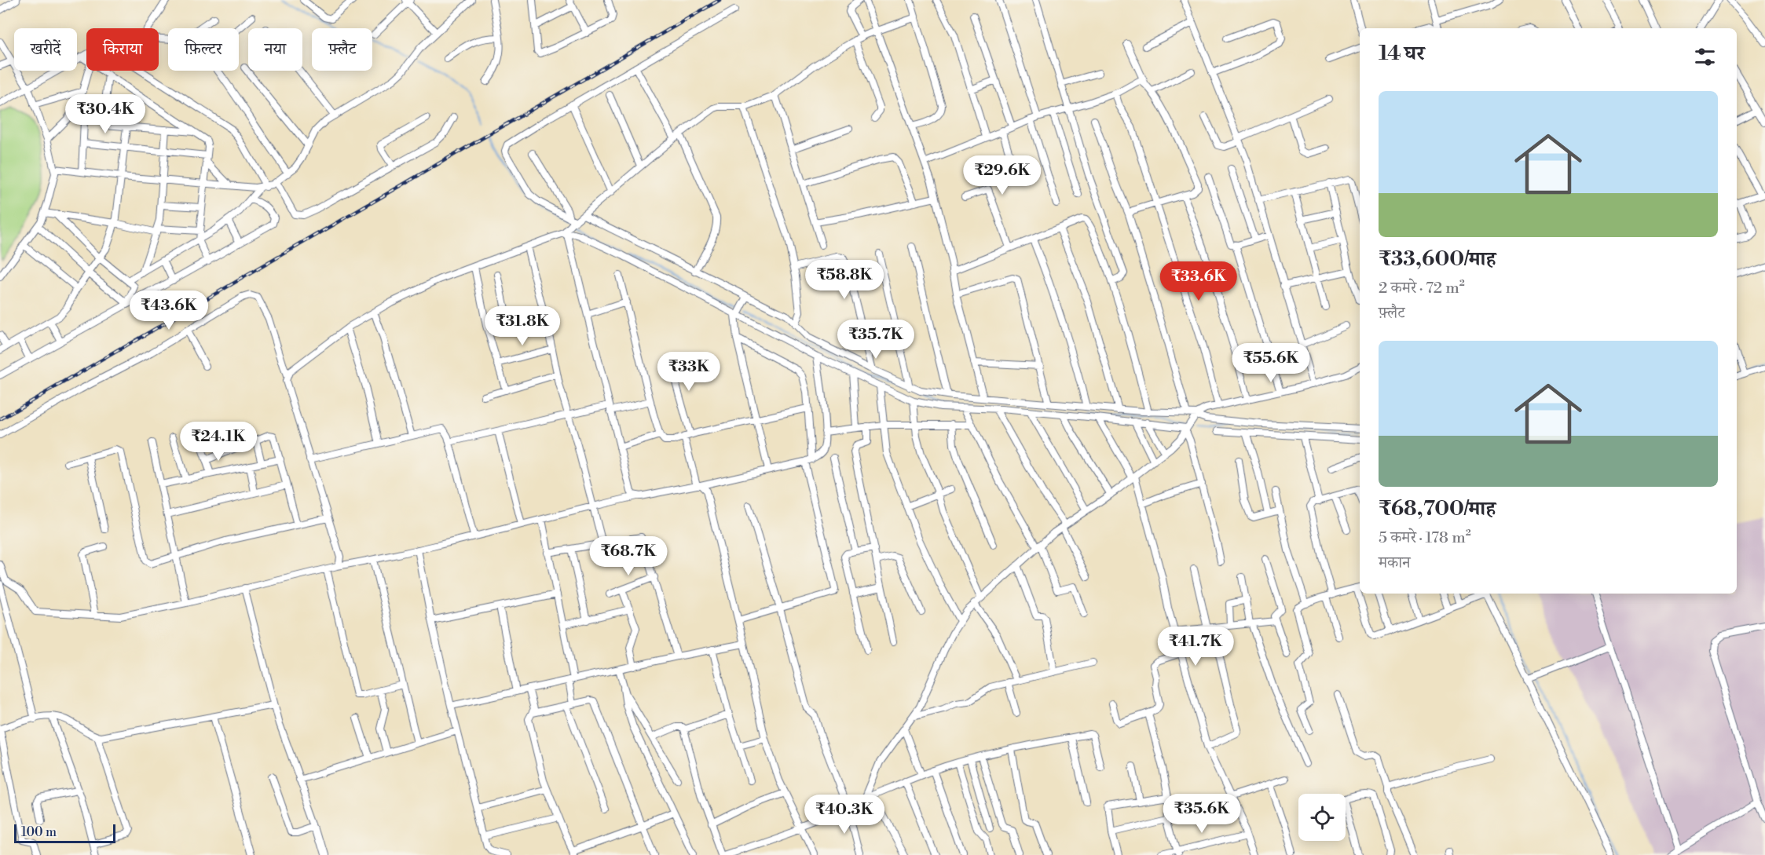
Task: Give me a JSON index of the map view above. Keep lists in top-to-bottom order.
{
  "scale_bar": "100 m",
  "page": {
    "chip": [
      "खरीदें",
      "किराया",
      "फ़िल्टर",
      "नया",
      "फ़्लैट"
    ],
    "heading": "14 घर",
    "list": [
      {
        "name": "₹33,600/माह",
        "note": "2 कमरे · 72 m² · फ़्लैट"
      },
      {
        "name": "₹68,700/माह",
        "note": "5 कमरे · 178 m² · मकान"
      }
    ],
    "price": [
      "₹30.4K",
      "₹29.6K",
      "₹58.8K",
      "₹33.6K",
      "₹43.6K",
      "₹31.8K",
      "₹35.7K",
      "₹55.6K",
      "₹33K",
      "₹24.1K",
      "₹68.7K",
      "₹41.7K",
      "₹35.6K",
      "₹40.3K"
    ],
    "scale": "100 m"
  }
}
